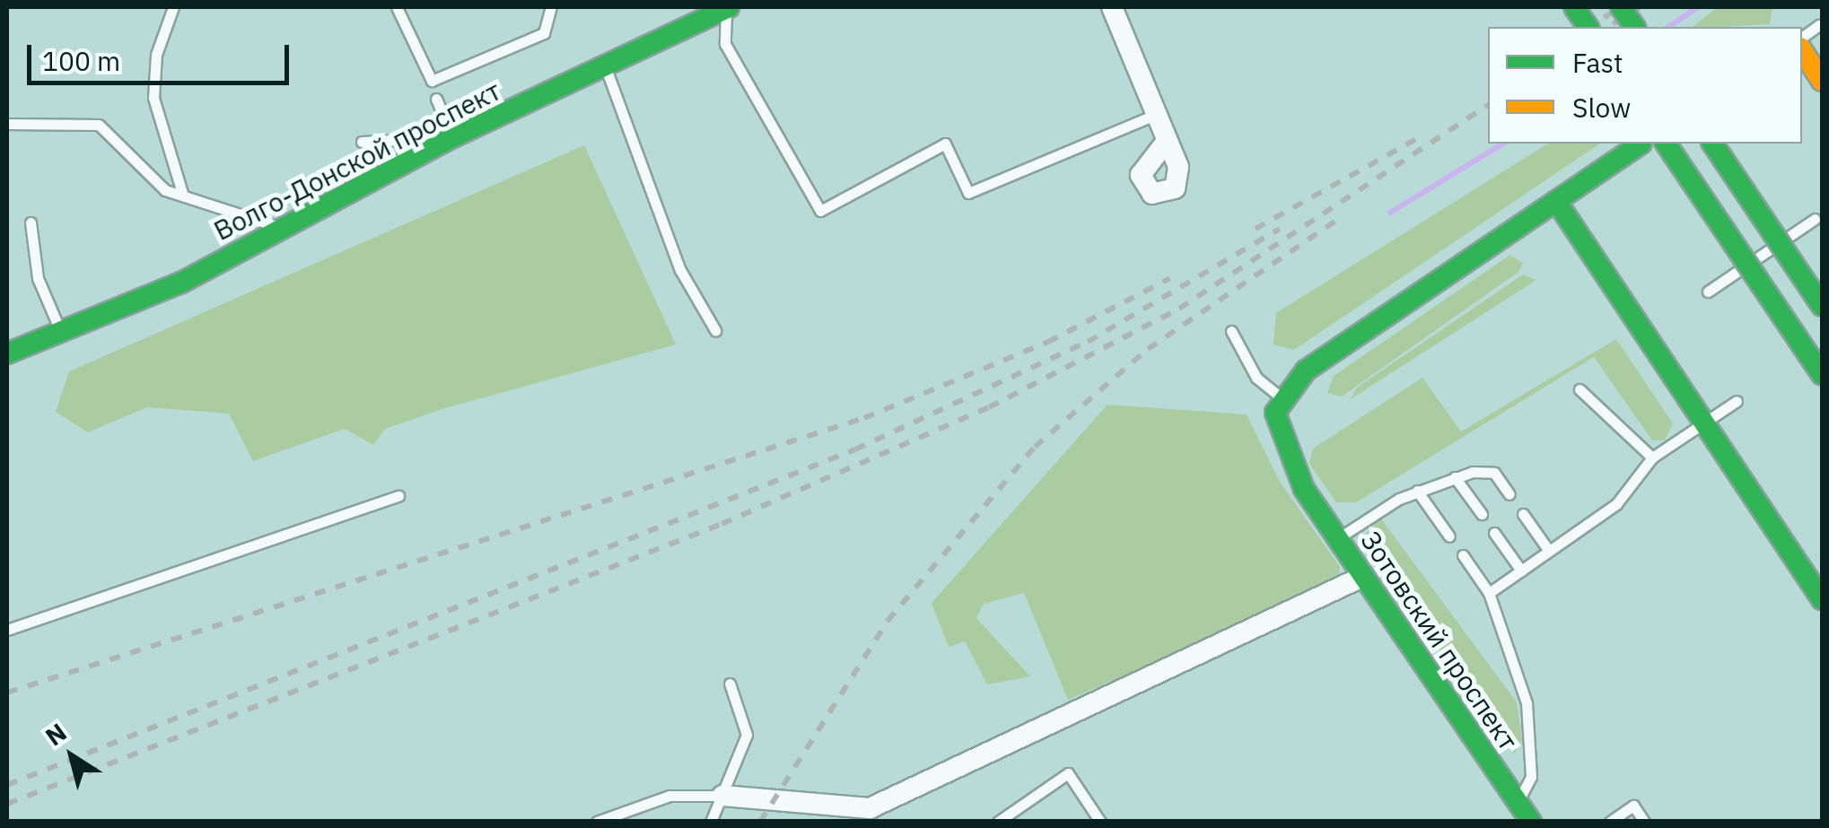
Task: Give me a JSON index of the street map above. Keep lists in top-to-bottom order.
{
  "streets": {
    "street": ["Волго-Донской проспект", "Зотовский проспект"]
  },
  "legend": ["Fast", "Slow"],
  "scale_bar": "100 m",
  "north": "top left"
}
